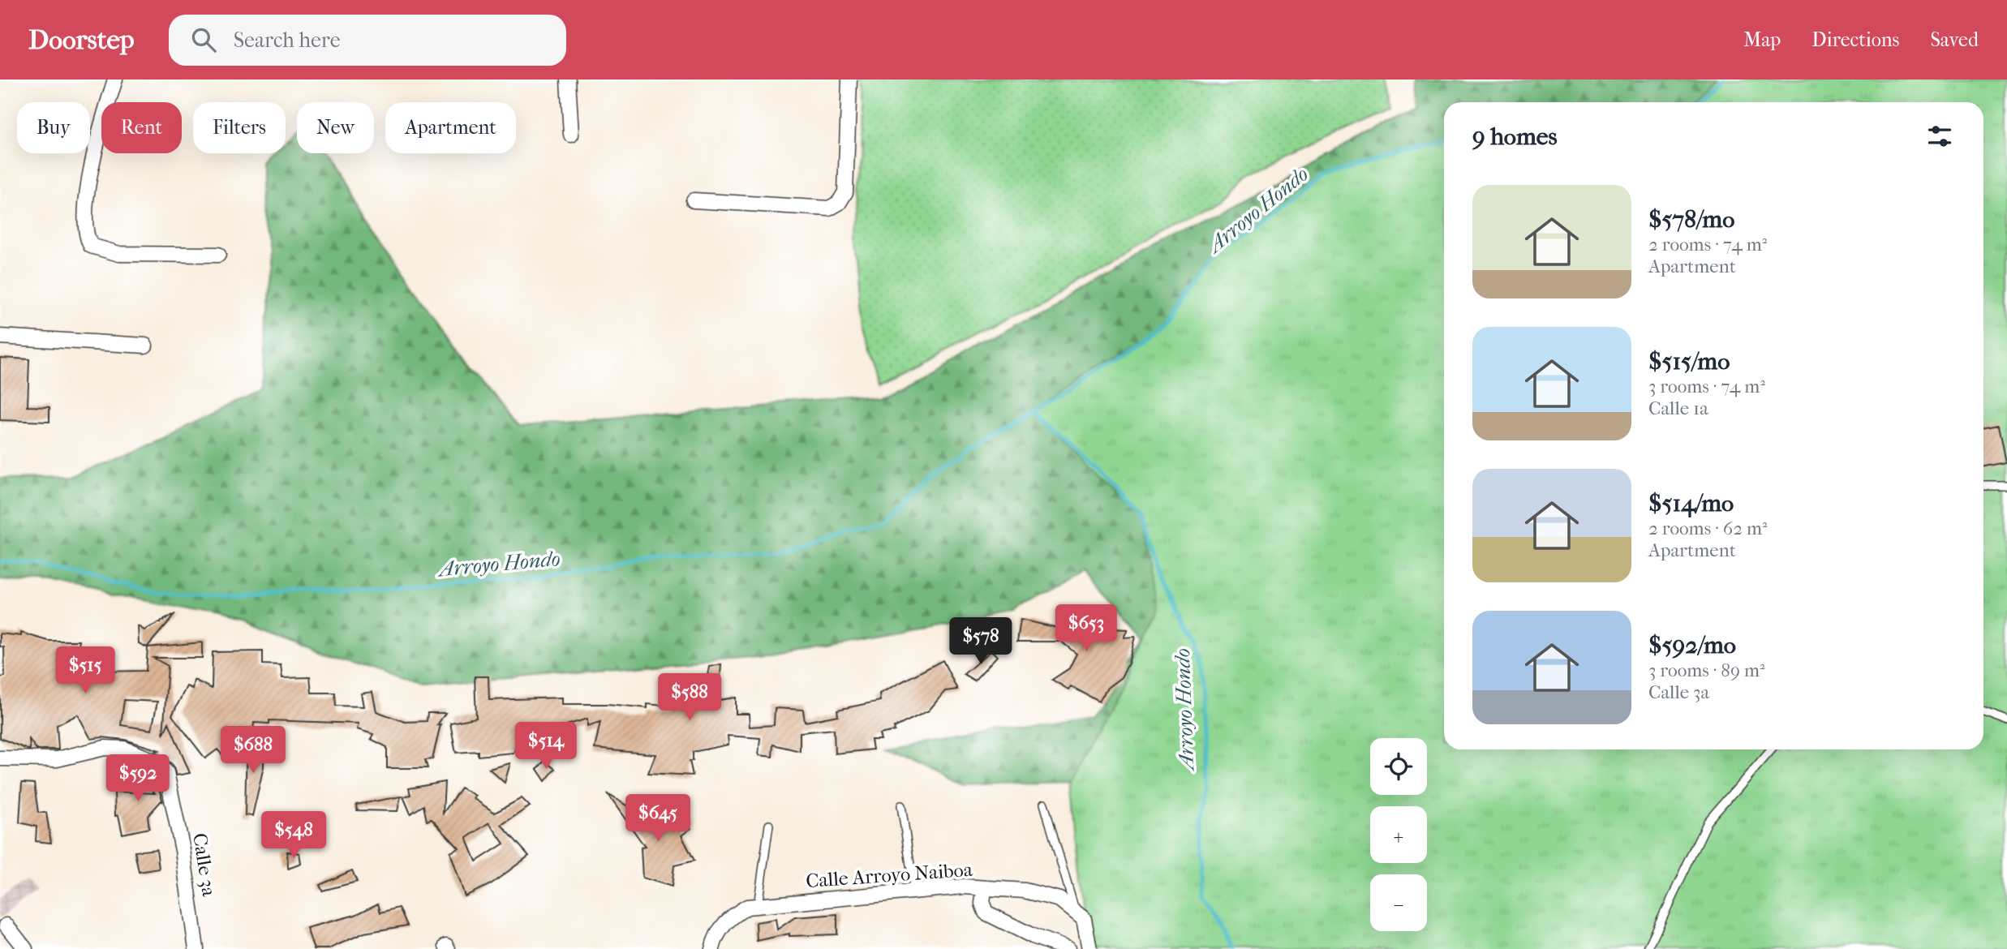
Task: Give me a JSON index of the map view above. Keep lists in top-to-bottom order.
{
  "streets": {
    "street": ["Calle 3a", "Calle Arroyo Naiboa"]
  },
  "water": ["Arroyo Hondo"],
  "page": {
    "header": "Doorstep",
    "search": "Search here",
    "nav": ["Map", "Directions", "Saved"],
    "chip": [
      "Buy",
      "Rent",
      "Filters",
      "New",
      "Apartment"
    ],
    "heading": "9 homes",
    "list": [
      {
        "name": "$578/mo",
        "note": "2 rooms · 74 m² · Apartment"
      },
      {
        "name": "$515/mo",
        "note": "3 rooms · 74 m² · Calle 1a"
      },
      {
        "name": "$514/mo",
        "note": "2 rooms · 62 m² · Apartment"
      },
      {
        "name": "$592/mo",
        "note": "3 rooms · 89 m² · Calle 3a"
      }
    ],
    "price": [
      "$653",
      "$578",
      "$515",
      "$588",
      "$514",
      "$688",
      "$592",
      "$645",
      "$548"
    ],
    "map_buttons": ["+", "−"]
  }
}
